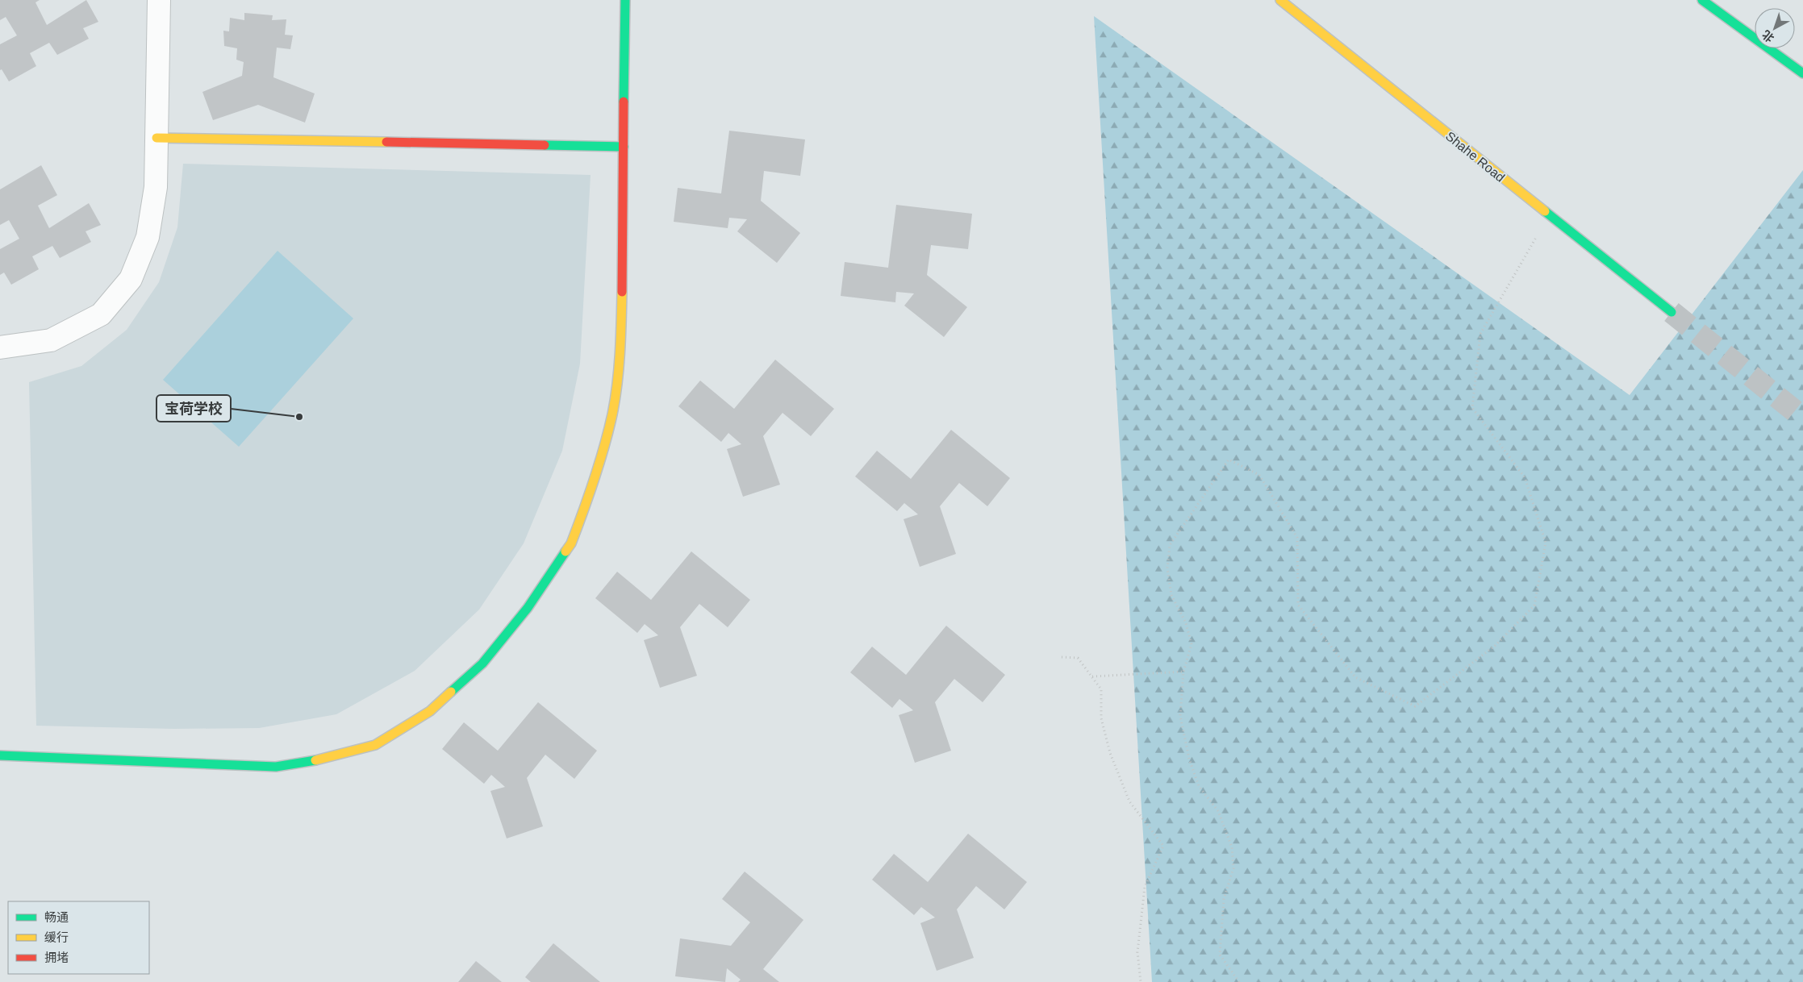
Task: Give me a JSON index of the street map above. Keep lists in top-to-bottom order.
{
  "streets": {
    "street": ["Shahe Road"]
  },
  "places": ["宝荷学校"],
  "legend": ["畅通", "缓行", "拥堵"],
  "north": "bottom left"
}
